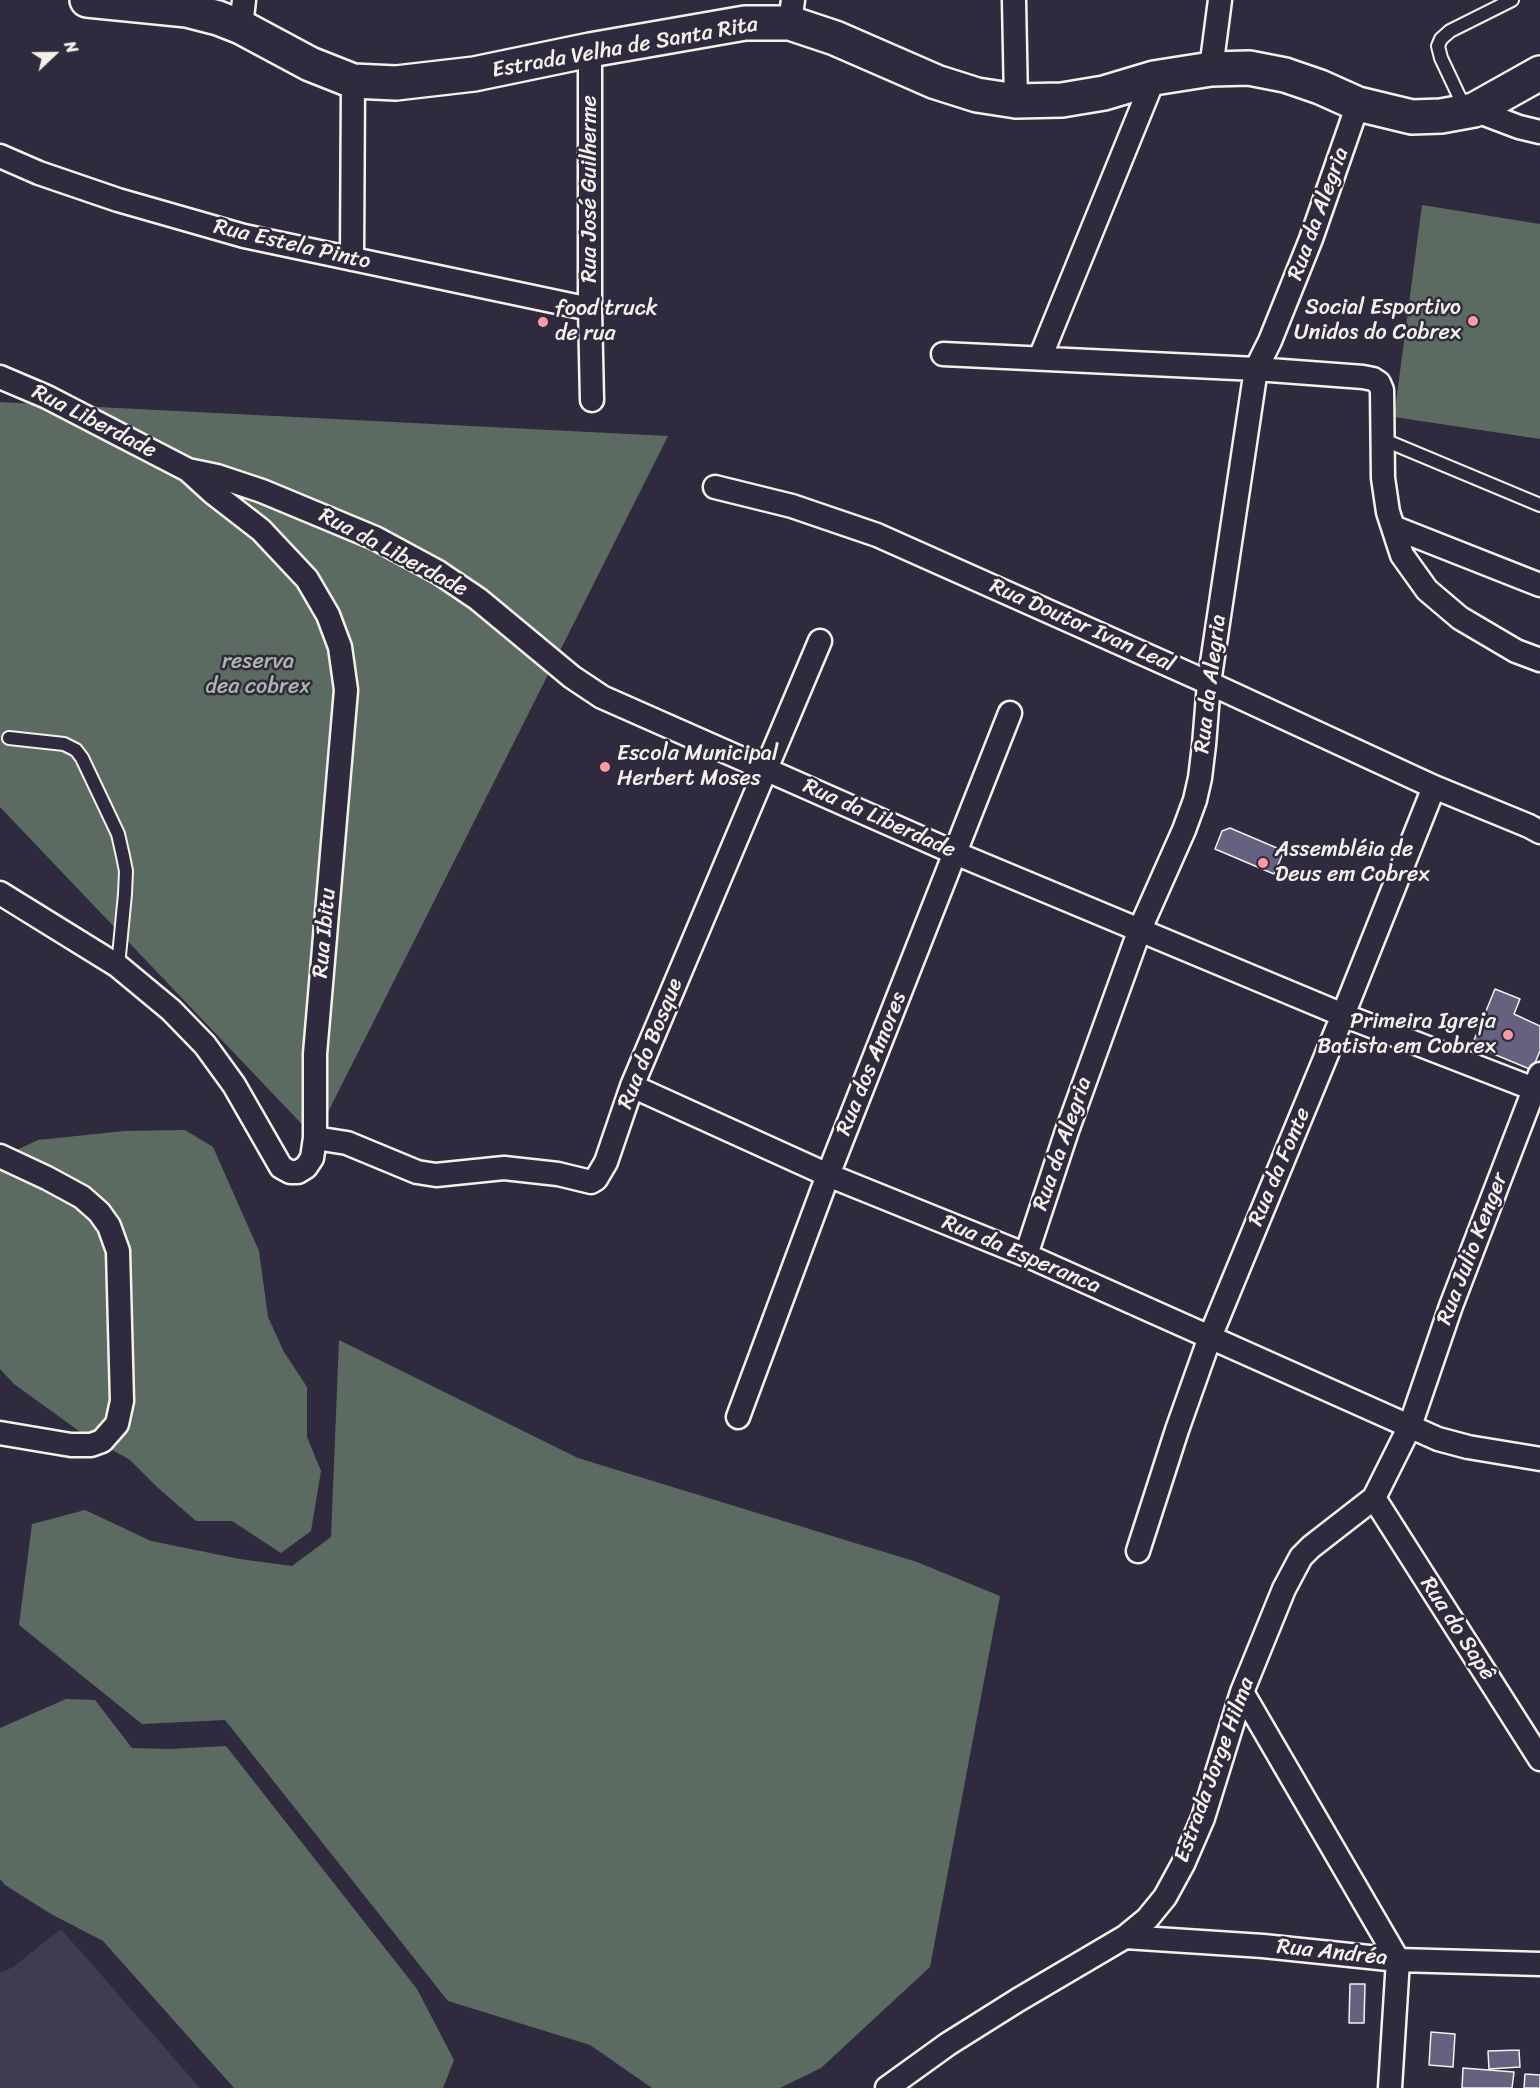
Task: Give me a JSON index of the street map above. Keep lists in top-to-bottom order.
{
  "streets": {
    "street": [
      "Estrada Velha de Santa Rita",
      "Rua José Guilherme",
      "Rua da Alegria",
      "Rua Estela Pinto",
      "Rua Liberdade",
      "Rua da Liberdade",
      "Rua Doutor Ivan Leal",
      "Rua Ibitu",
      "Rua do Bosque",
      "Rua dos Amores",
      "Rua da Fonte",
      "Rua Julio Kenger",
      "Rua da Esperanca",
      "Rua do Sapê",
      "Estrada Jorge Hilma",
      "Rua Andréa"
    ]
  },
  "crossings": [
    ["Estrada Velha de Santa Rita", "Rua José Guilherme"],
    ["Estrada Velha de Santa Rita", "Rua da Alegria"],
    ["Rua José Guilherme", "Rua Estela Pinto"],
    ["Rua da Alegria", "Rua da Liberdade"],
    ["Rua da Alegria", "Rua Doutor Ivan Leal"],
    ["Rua da Alegria", "Rua da Esperanca"],
    ["Rua Liberdade", "Rua da Liberdade"],
    ["Rua Liberdade", "Rua Ibitu"],
    ["Rua da Liberdade", "Rua Ibitu"],
    ["Rua da Liberdade", "Rua do Bosque"],
    ["Rua da Liberdade", "Rua dos Amores"],
    ["Rua da Liberdade", "Rua da Fonte"],
    ["Rua da Liberdade", "Rua Julio Kenger"],
    ["Rua Doutor Ivan Leal", "Rua da Fonte"],
    ["Rua Ibitu", "Rua do Bosque"],
    ["Rua do Bosque", "Rua da Esperanca"],
    ["Rua dos Amores", "Rua da Esperanca"],
    ["Rua da Fonte", "Rua da Esperanca"],
    ["Rua Julio Kenger", "Rua da Esperanca"],
    ["Rua Julio Kenger", "Estrada Jorge Hilma"],
    ["Rua da Esperanca", "Estrada Jorge Hilma"],
    ["Rua do Sapê", "Estrada Jorge Hilma"],
    ["Estrada Jorge Hilma", "Rua Andréa"]
  ],
  "parks": ["reserva dea cobrex"],
  "places": [
    "Social Esportivo Unidos do Cobrex",
    "food truck de rua",
    "Escola Municipal Herbert Moses",
    "Assembléia de Deus em Cobrex",
    "Primeira Igreja Batista em Cobrex"
  ],
  "north": "right"
}
